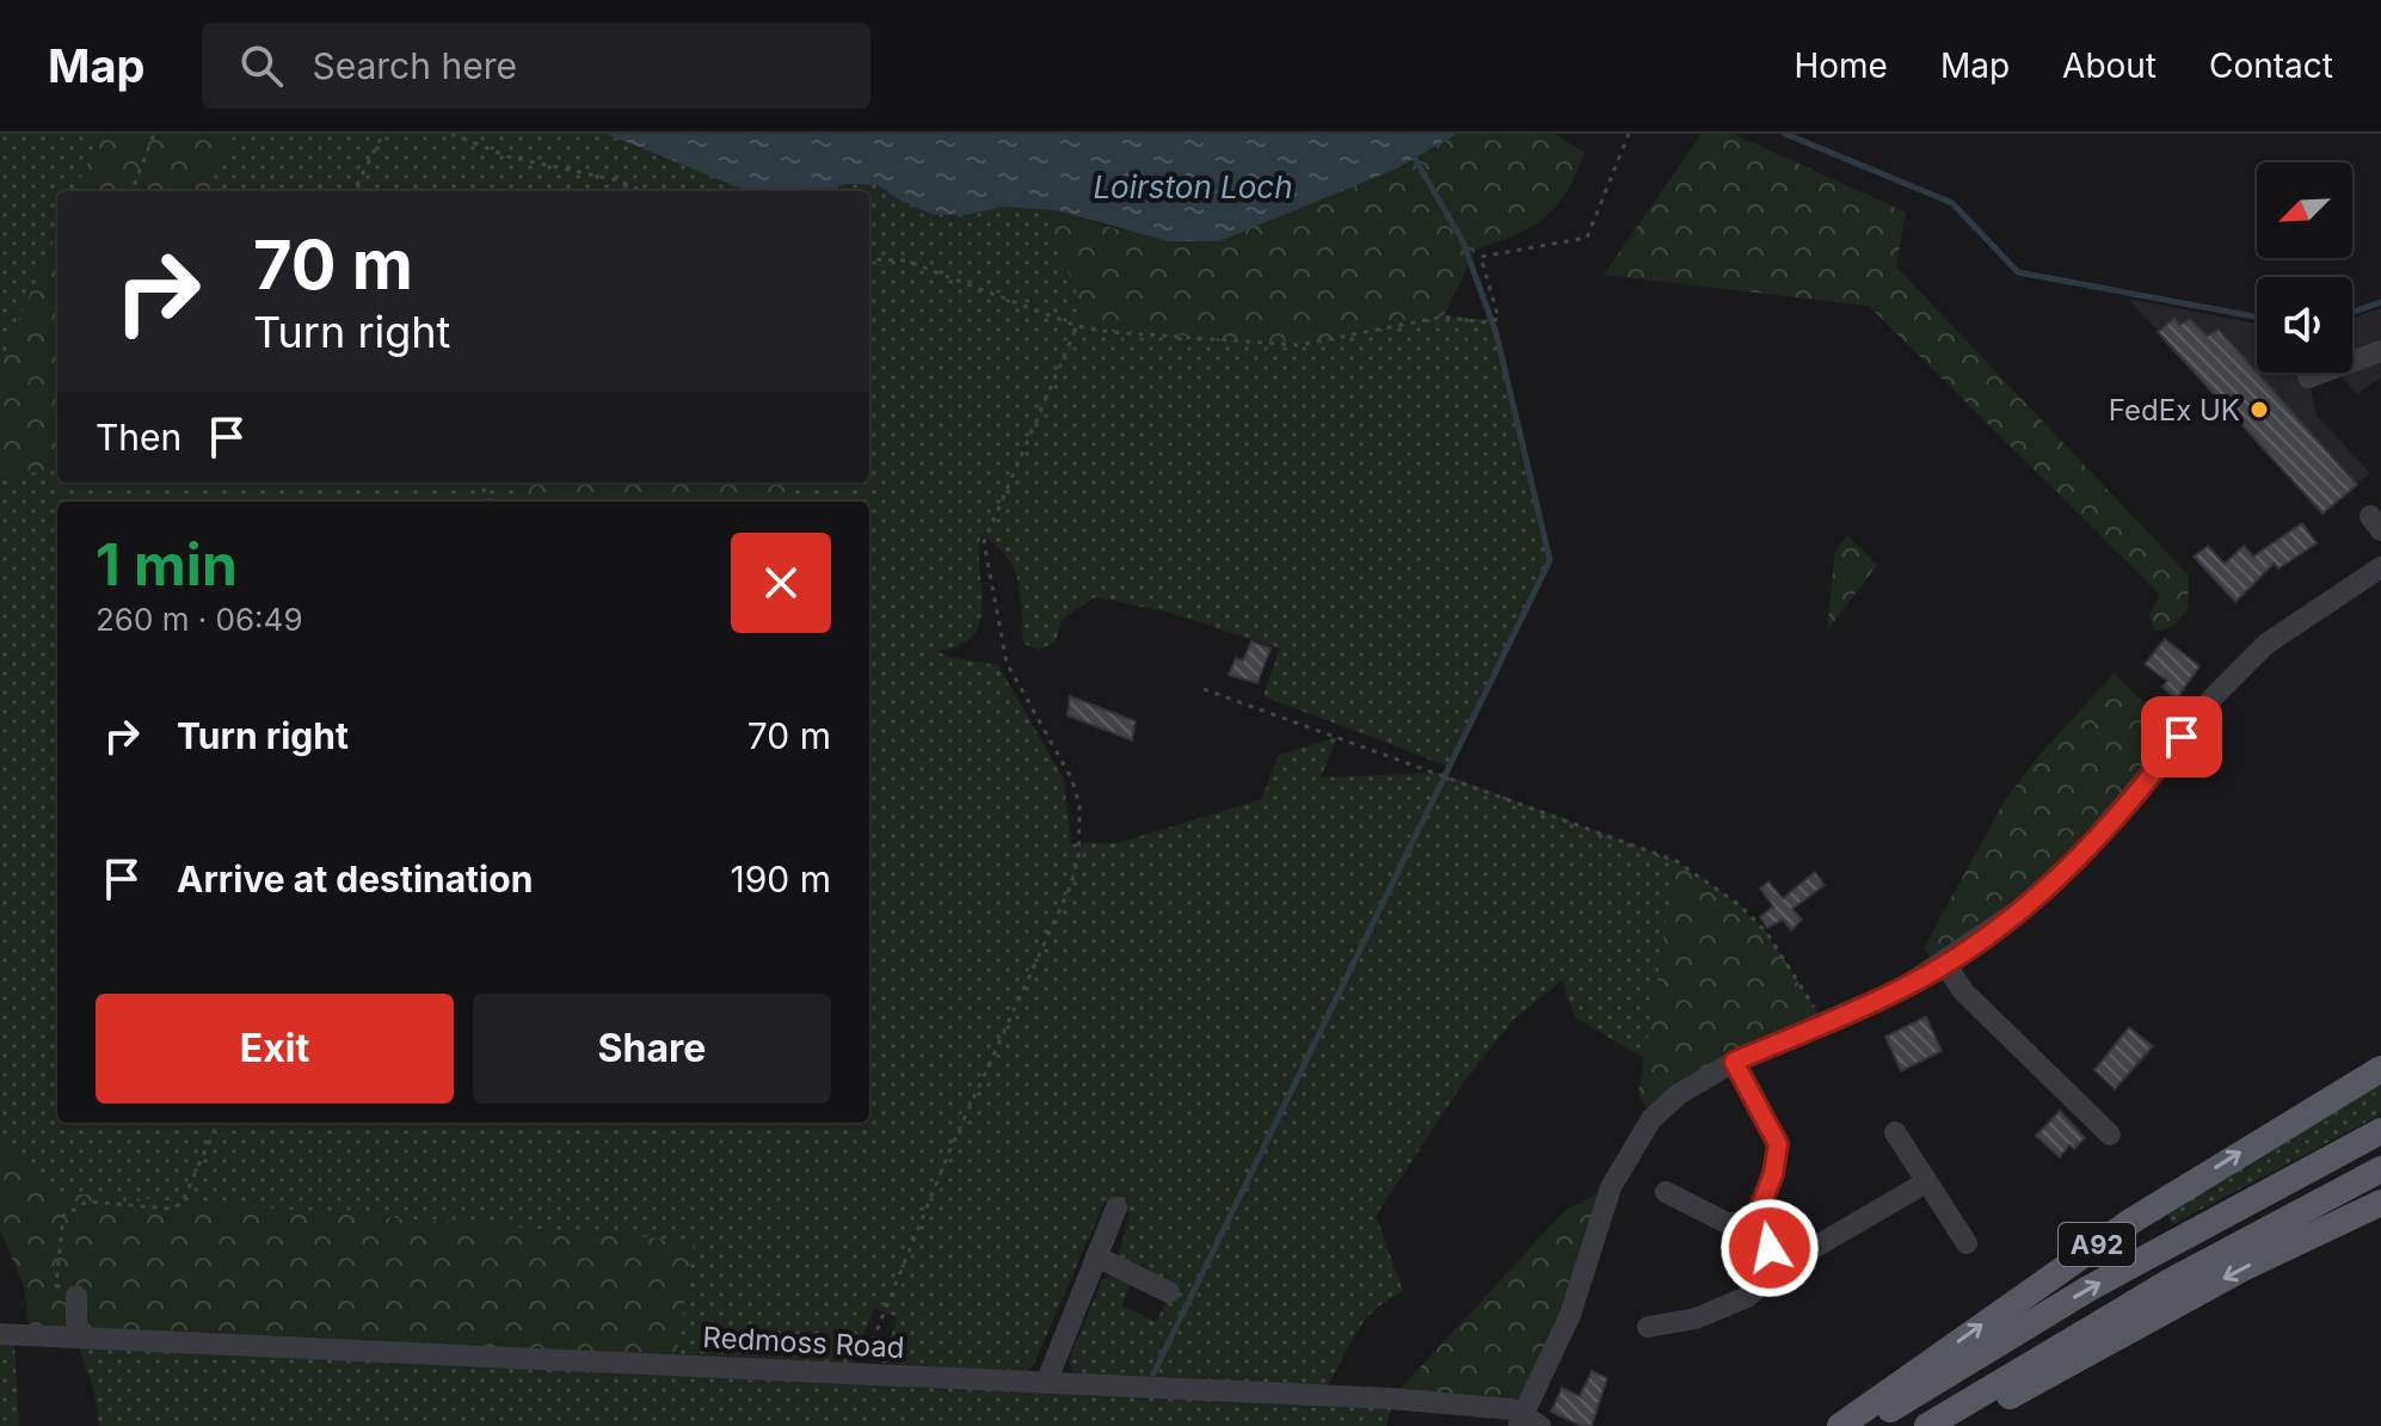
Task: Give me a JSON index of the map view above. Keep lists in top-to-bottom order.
{
  "streets": {
    "main road": ["A92"],
    "street": ["Redmoss Road"]
  },
  "water": ["Loirston Loch"],
  "places": ["FedEx UK"],
  "north": "bottom left",
  "page": {
    "header": "Map",
    "search": "Search here",
    "nav": [
      "Home",
      "Map",
      "About",
      "Contact"
    ],
    "turn": ["70 m", "Turn right"],
    "then": "Then",
    "heading": ["1 min", "260 m · 06:49"],
    "list": [
      {
        "name": "Turn right",
        "value": "70 m"
      },
      {
        "name": "Arrive at destination",
        "value": "190 m"
      }
    ],
    "buttons": ["Exit", "Share"]
  }
}
